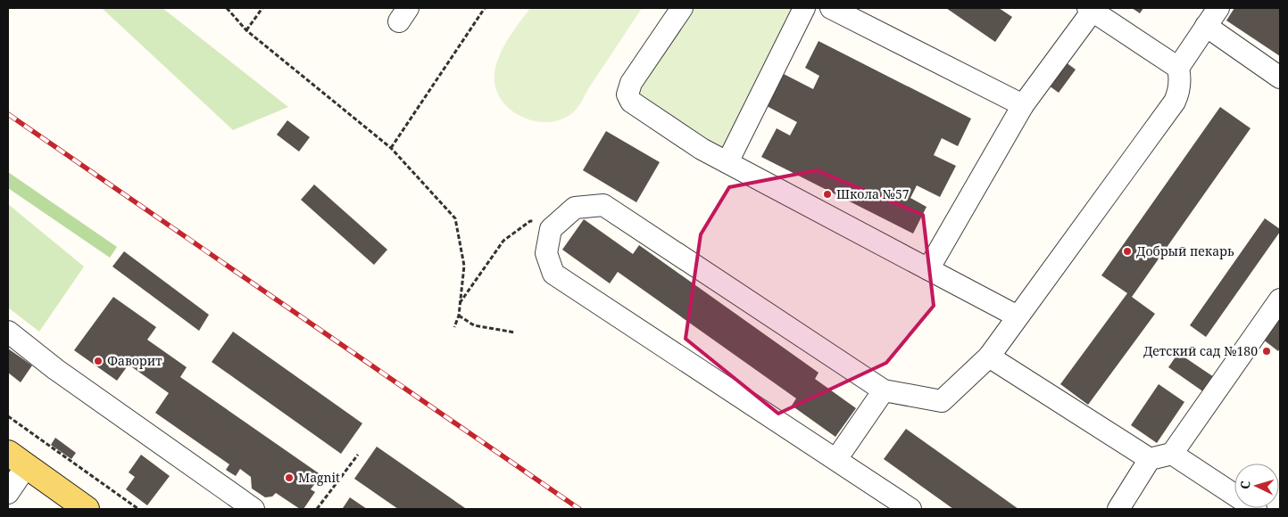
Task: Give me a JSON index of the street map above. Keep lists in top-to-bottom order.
{
  "places": [
    "Школа №57",
    "Добрый пекарь",
    "Детский сад №180",
    "Фаворит",
    "Magnit"
  ],
  "north": "left"
}
